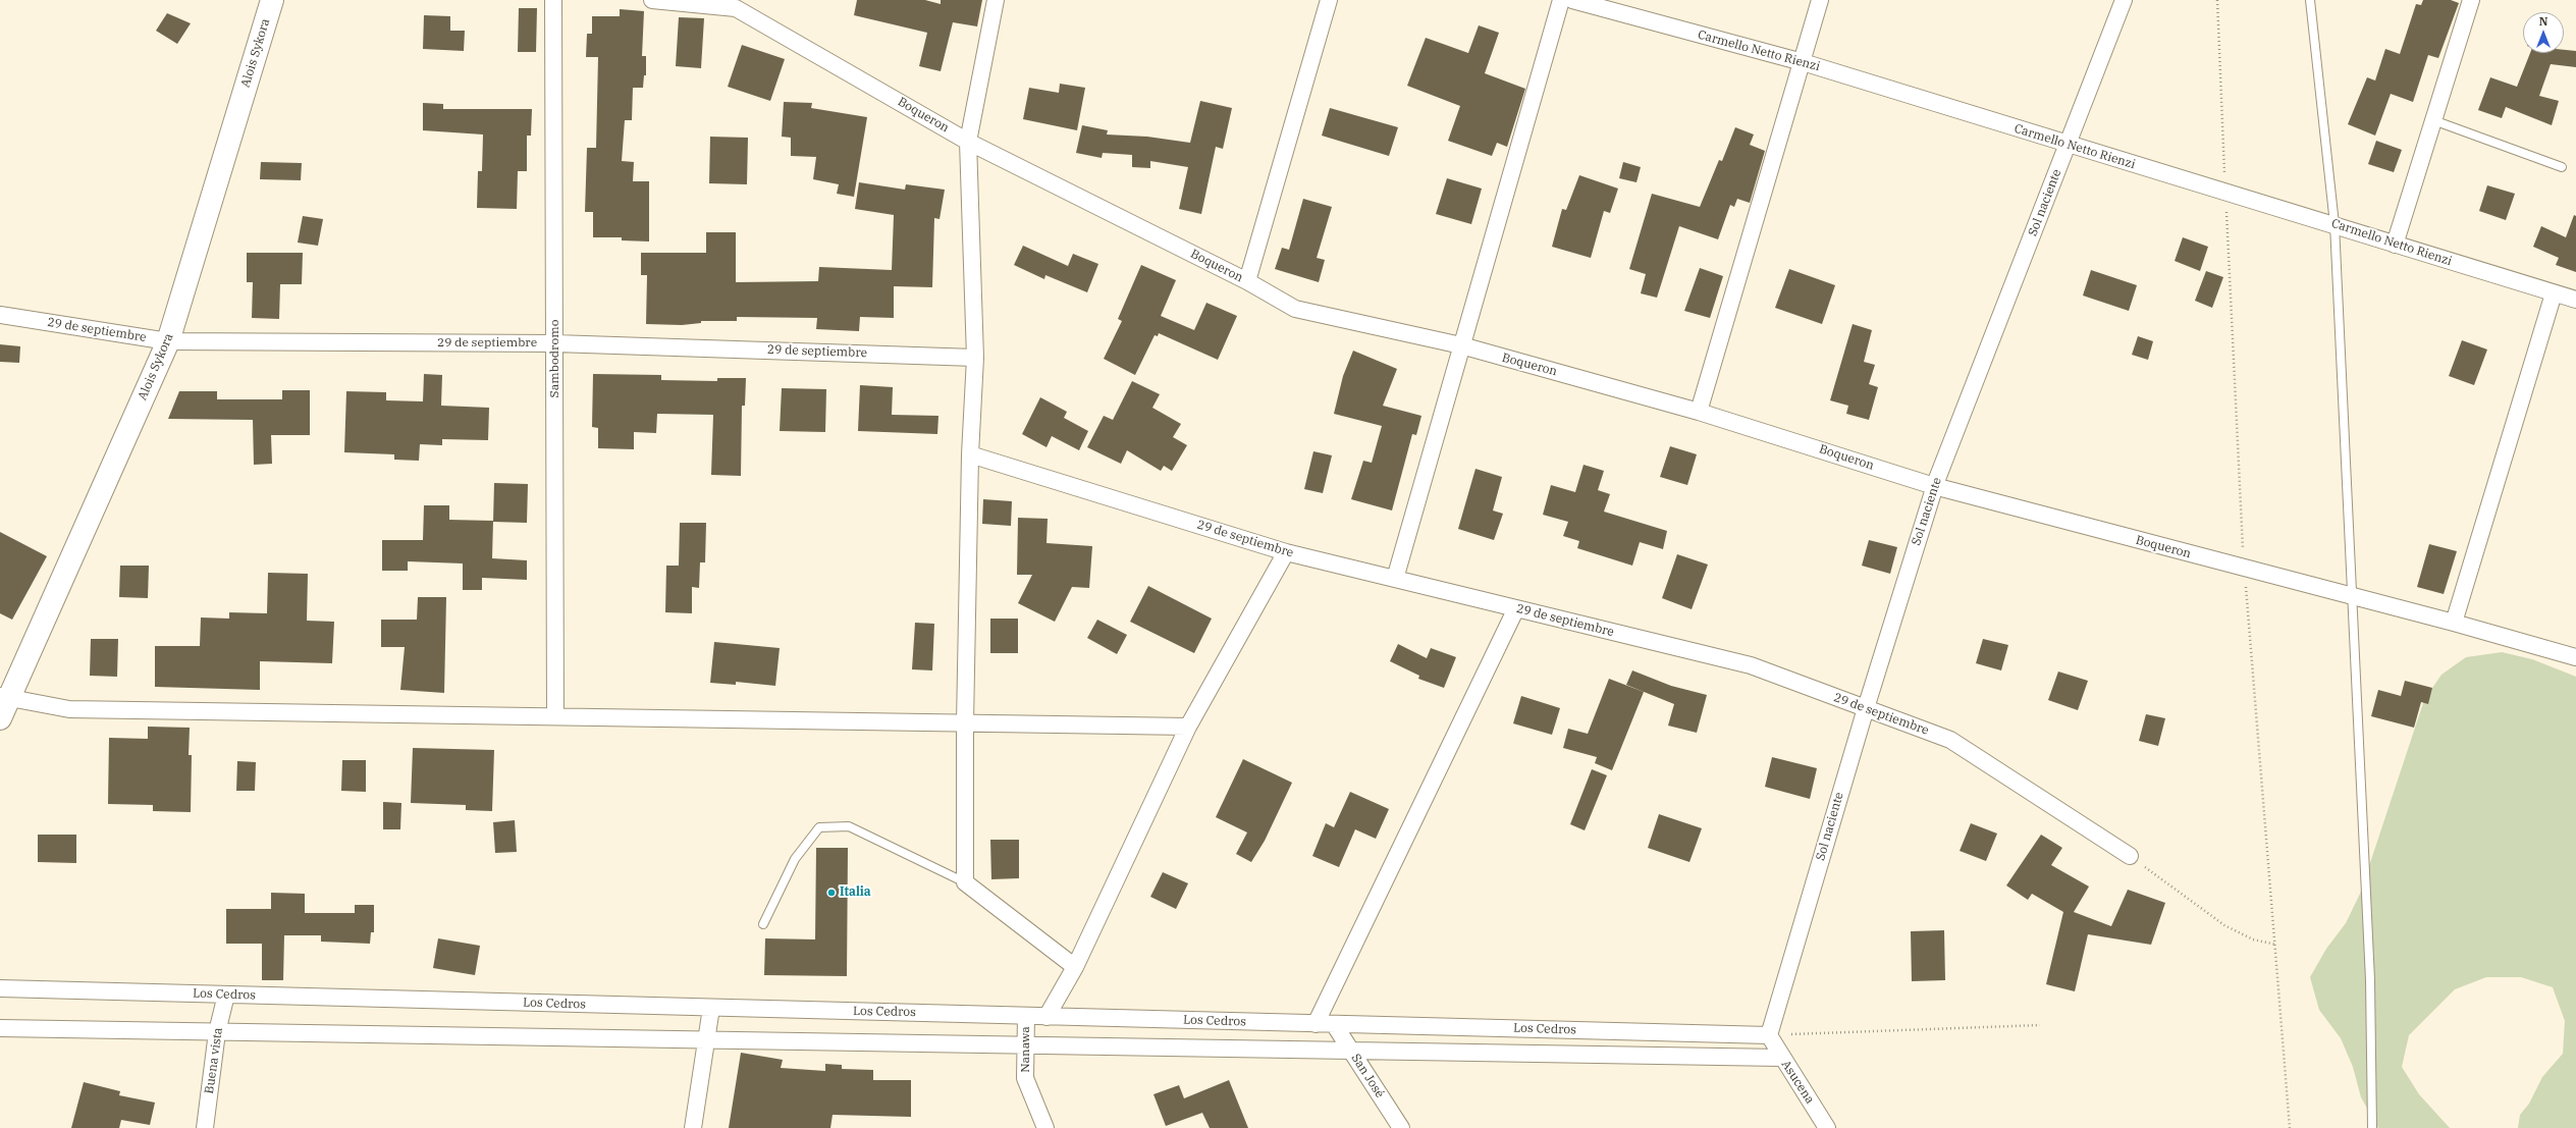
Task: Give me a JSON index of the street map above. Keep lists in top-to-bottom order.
{
  "streets": {
    "street": [
      "Carmello Netto Rienzi",
      "Alois Sykora",
      "Boqueron",
      "Sol naciente",
      "29 de septiembre",
      "Sambodromo",
      "Los Cedros",
      "Nanawa",
      "Buena vista",
      "San José",
      "Asucena"
    ]
  },
  "crossings": [
    ["Carmello Netto Rienzi", "Sol naciente"],
    ["Alois Sykora", "29 de septiembre"],
    ["Boqueron", "Sol naciente"],
    ["Sol naciente", "29 de septiembre"],
    ["Sol naciente", "Los Cedros"],
    ["Sol naciente", "Asucena"],
    ["29 de septiembre", "Sambodromo"],
    ["Los Cedros", "Nanawa"],
    ["Los Cedros", "Buena vista"],
    ["Los Cedros", "San José"],
    ["Los Cedros", "Asucena"]
  ],
  "places": ["Italia"],
  "north": "top"
}
